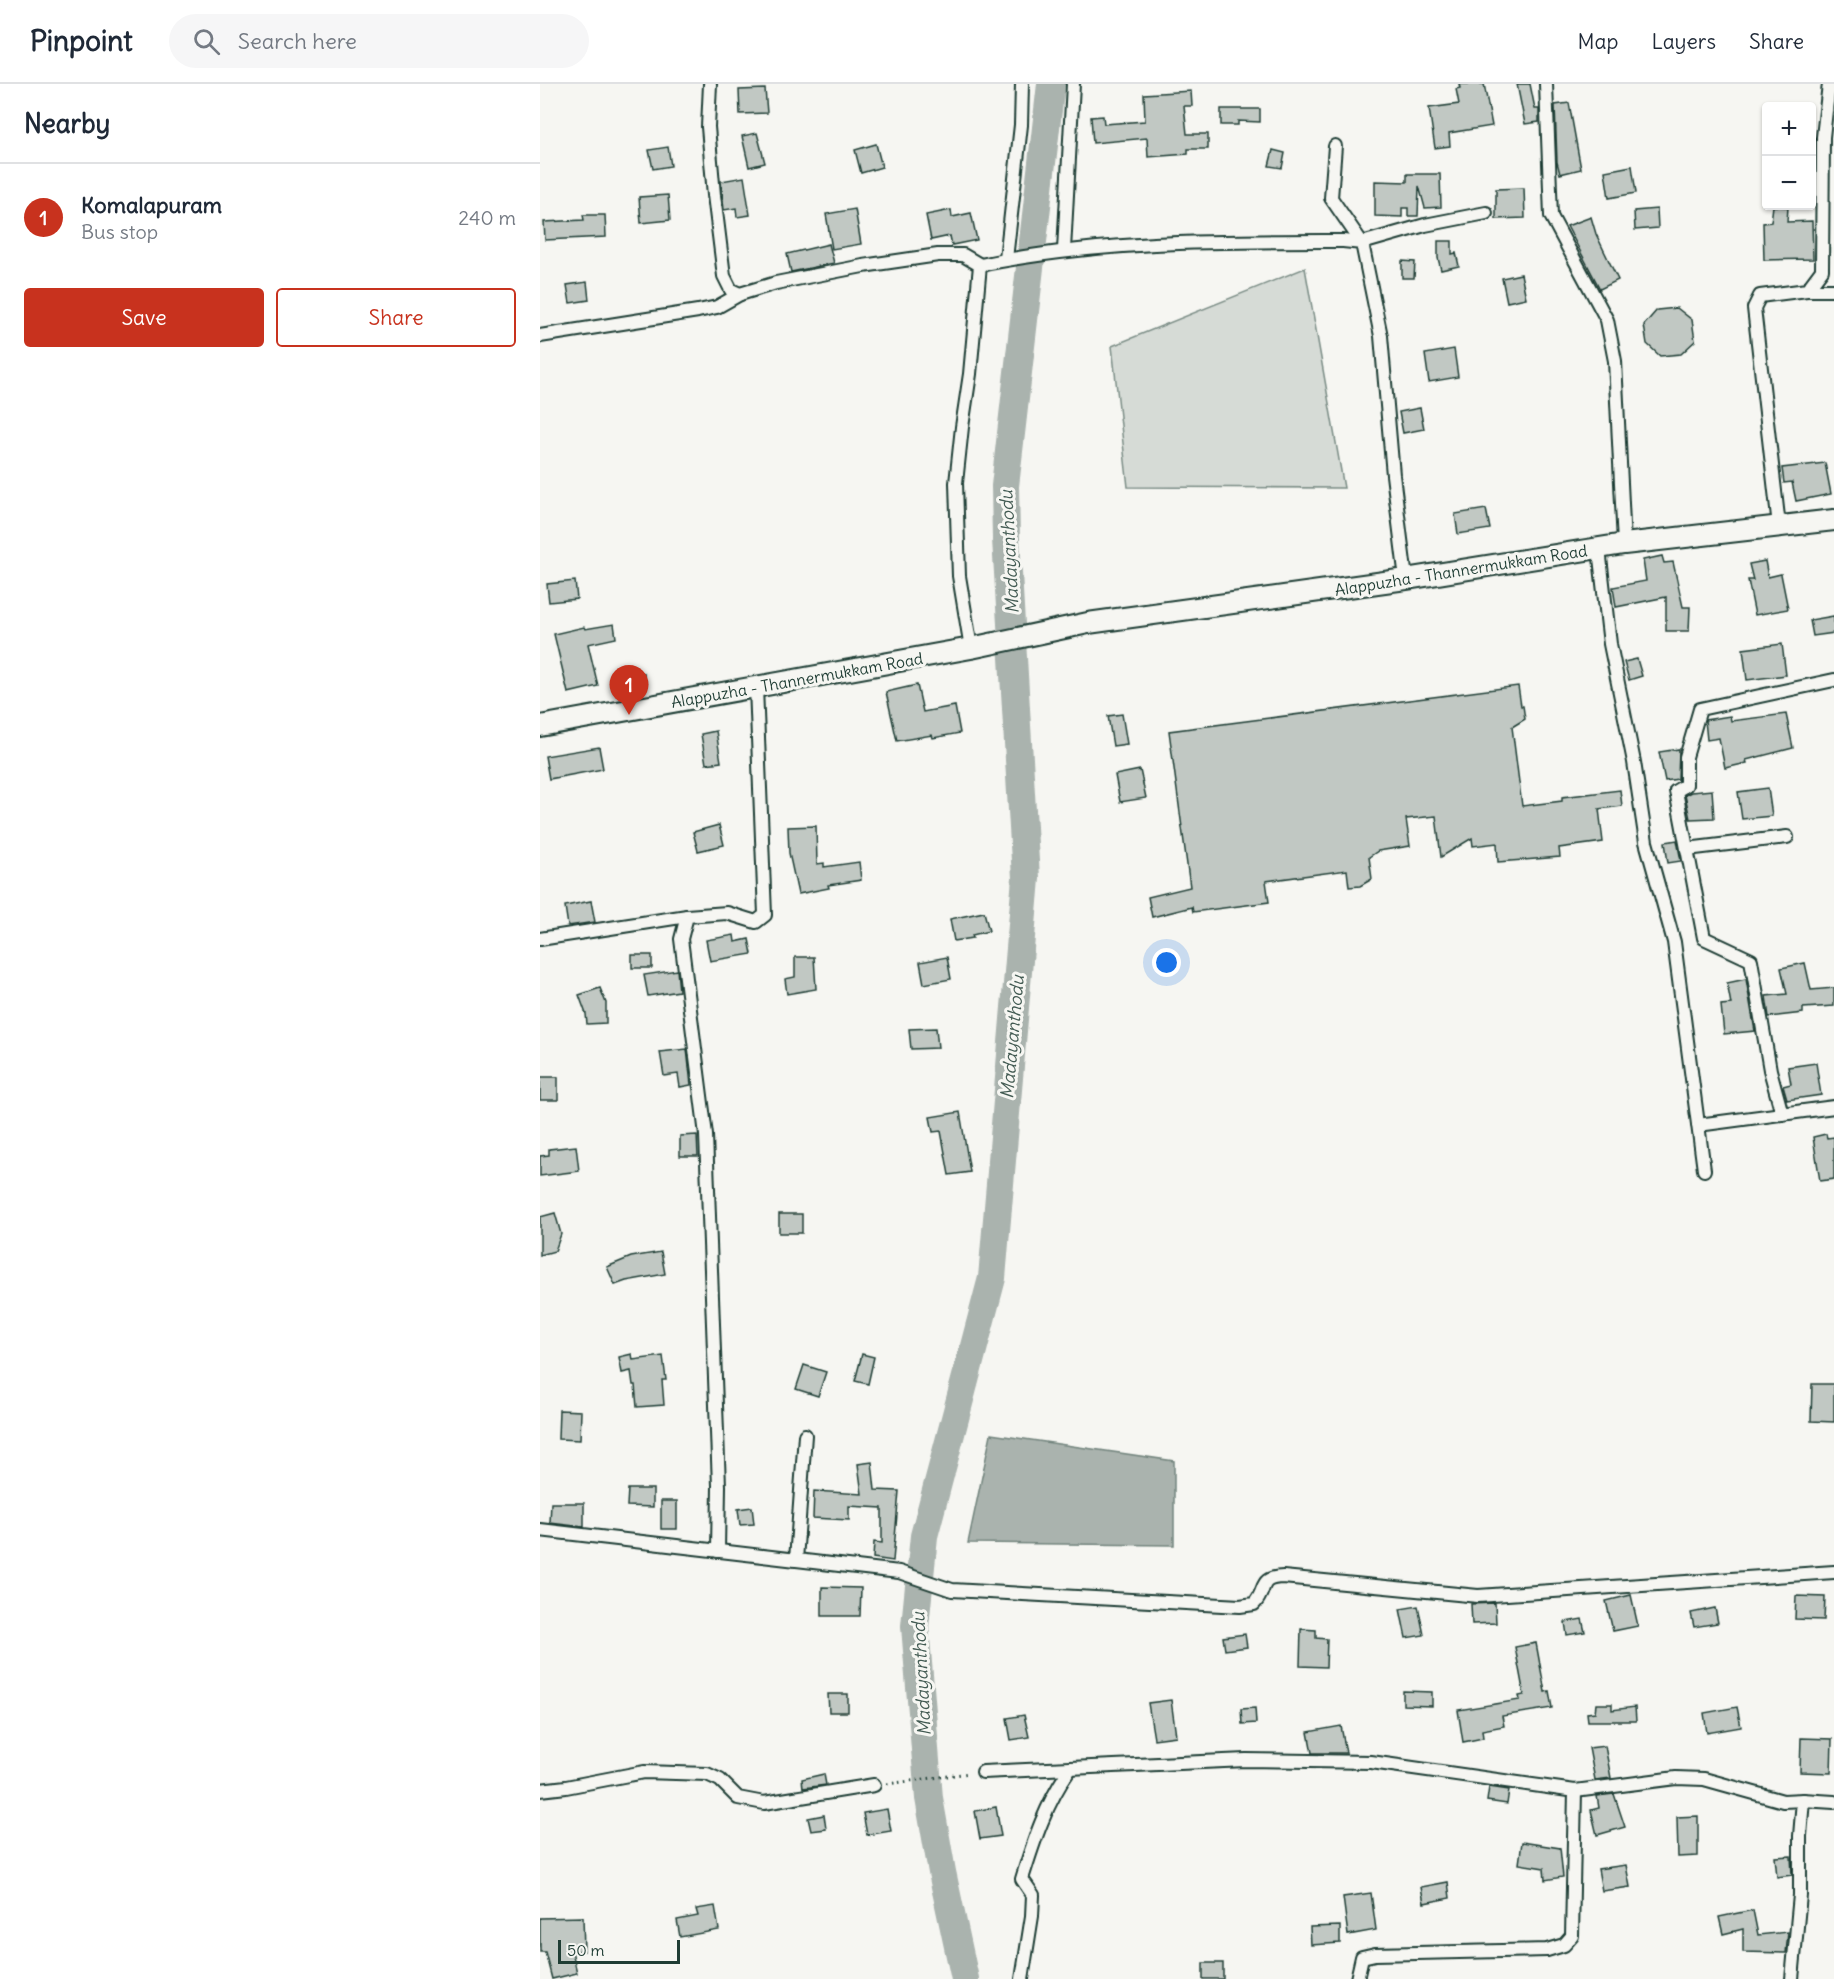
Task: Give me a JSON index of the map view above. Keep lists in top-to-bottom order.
{
  "streets": {
    "main road": ["Alappuzha - Thannermukkam Road"]
  },
  "water": ["Madayanthodu"],
  "scale_bar": "50 m",
  "page": {
    "header": "Pinpoint",
    "search": "Search here",
    "nav": ["Map", "Layers", "Share"],
    "heading": "Nearby",
    "map_buttons": ["+", "−"],
    "list": [
      {
        "mark": "1",
        "name": "Komalapuram",
        "note": "Bus stop",
        "value": "240 m"
      }
    ],
    "buttons": ["Save", "Share"],
    "pins": "1",
    "scale": "50 m"
  }
}
